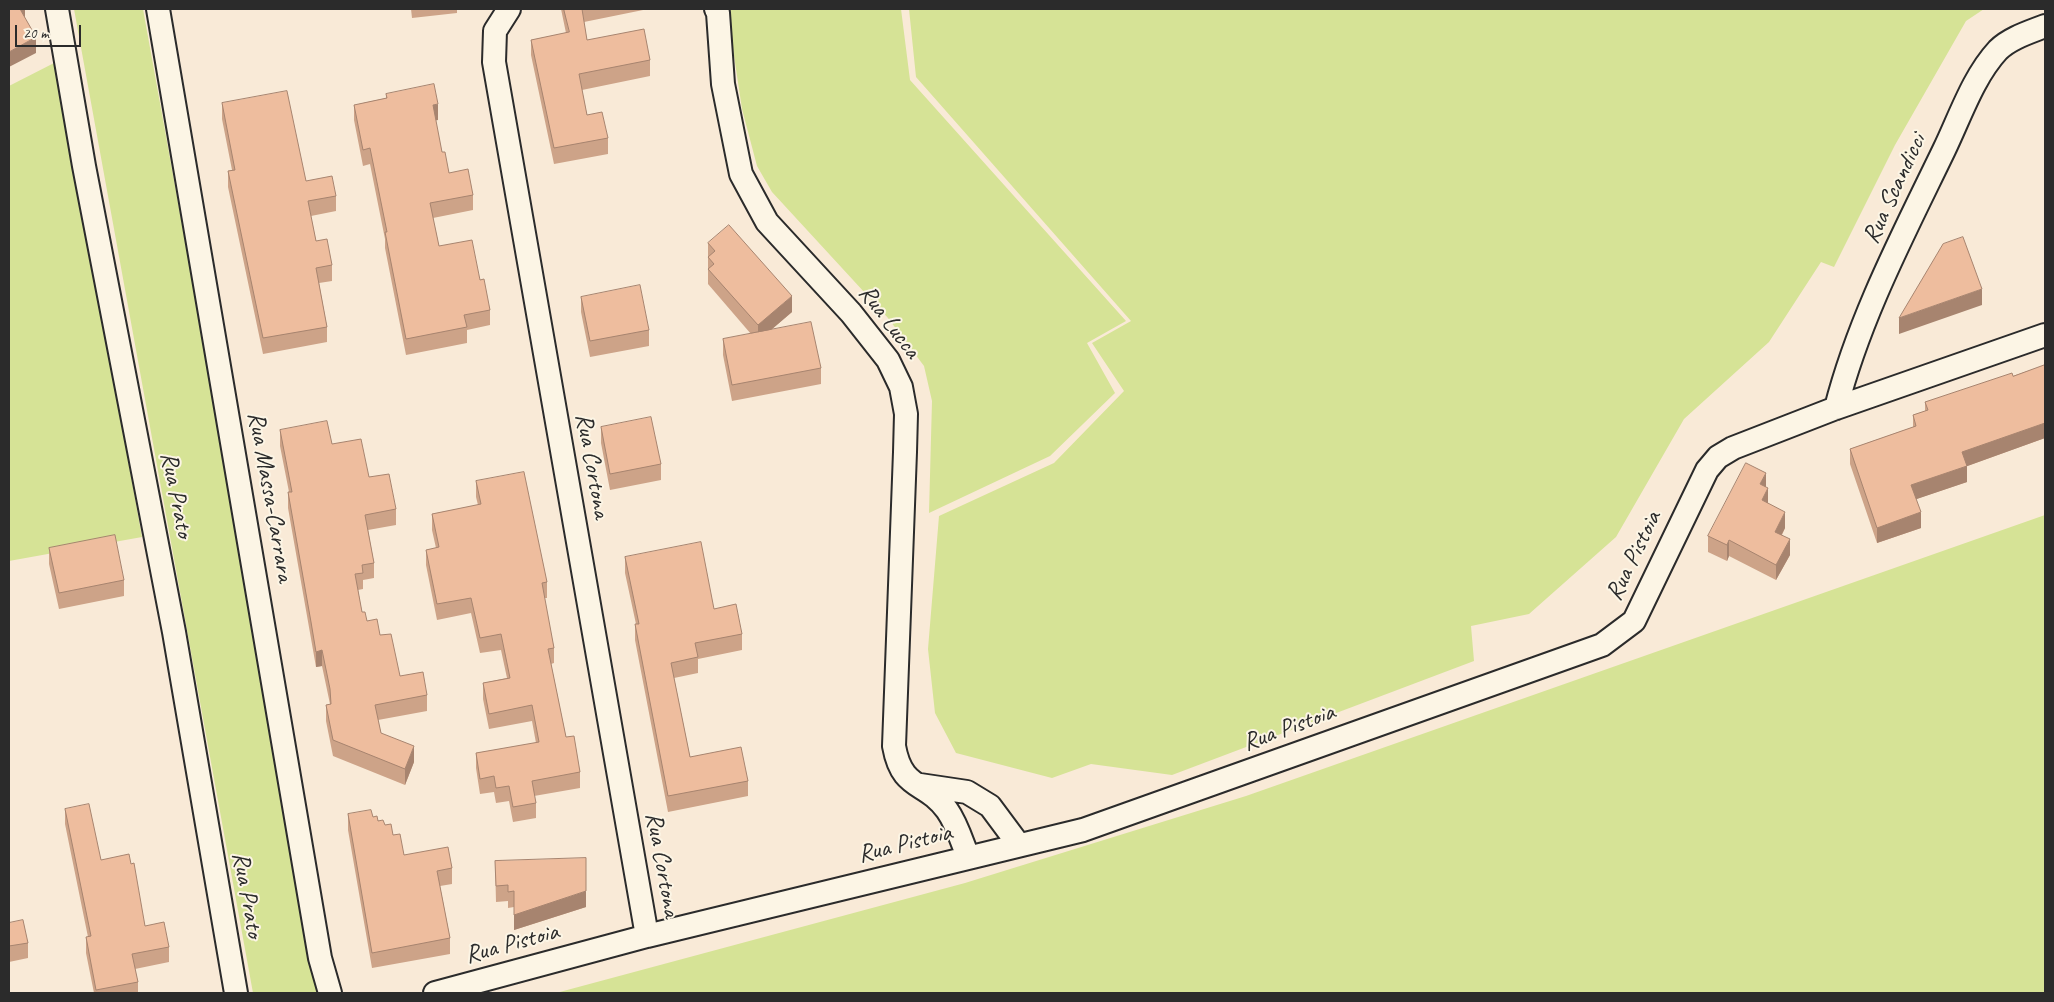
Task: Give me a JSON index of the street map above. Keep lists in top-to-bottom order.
{
  "streets": {
    "street": [
      "Rua Scandicci",
      "Rua Lucca",
      "Rua Cortona",
      "Rua Prato",
      "Rua Massa-Carrara",
      "Rua Pistoia"
    ]
  },
  "crossings": [
    ["Rua Scandicci", "Rua Pistoia"],
    ["Rua Lucca", "Rua Pistoia"],
    ["Rua Cortona", "Rua Pistoia"]
  ],
  "scale_bar": "20 m"
}
